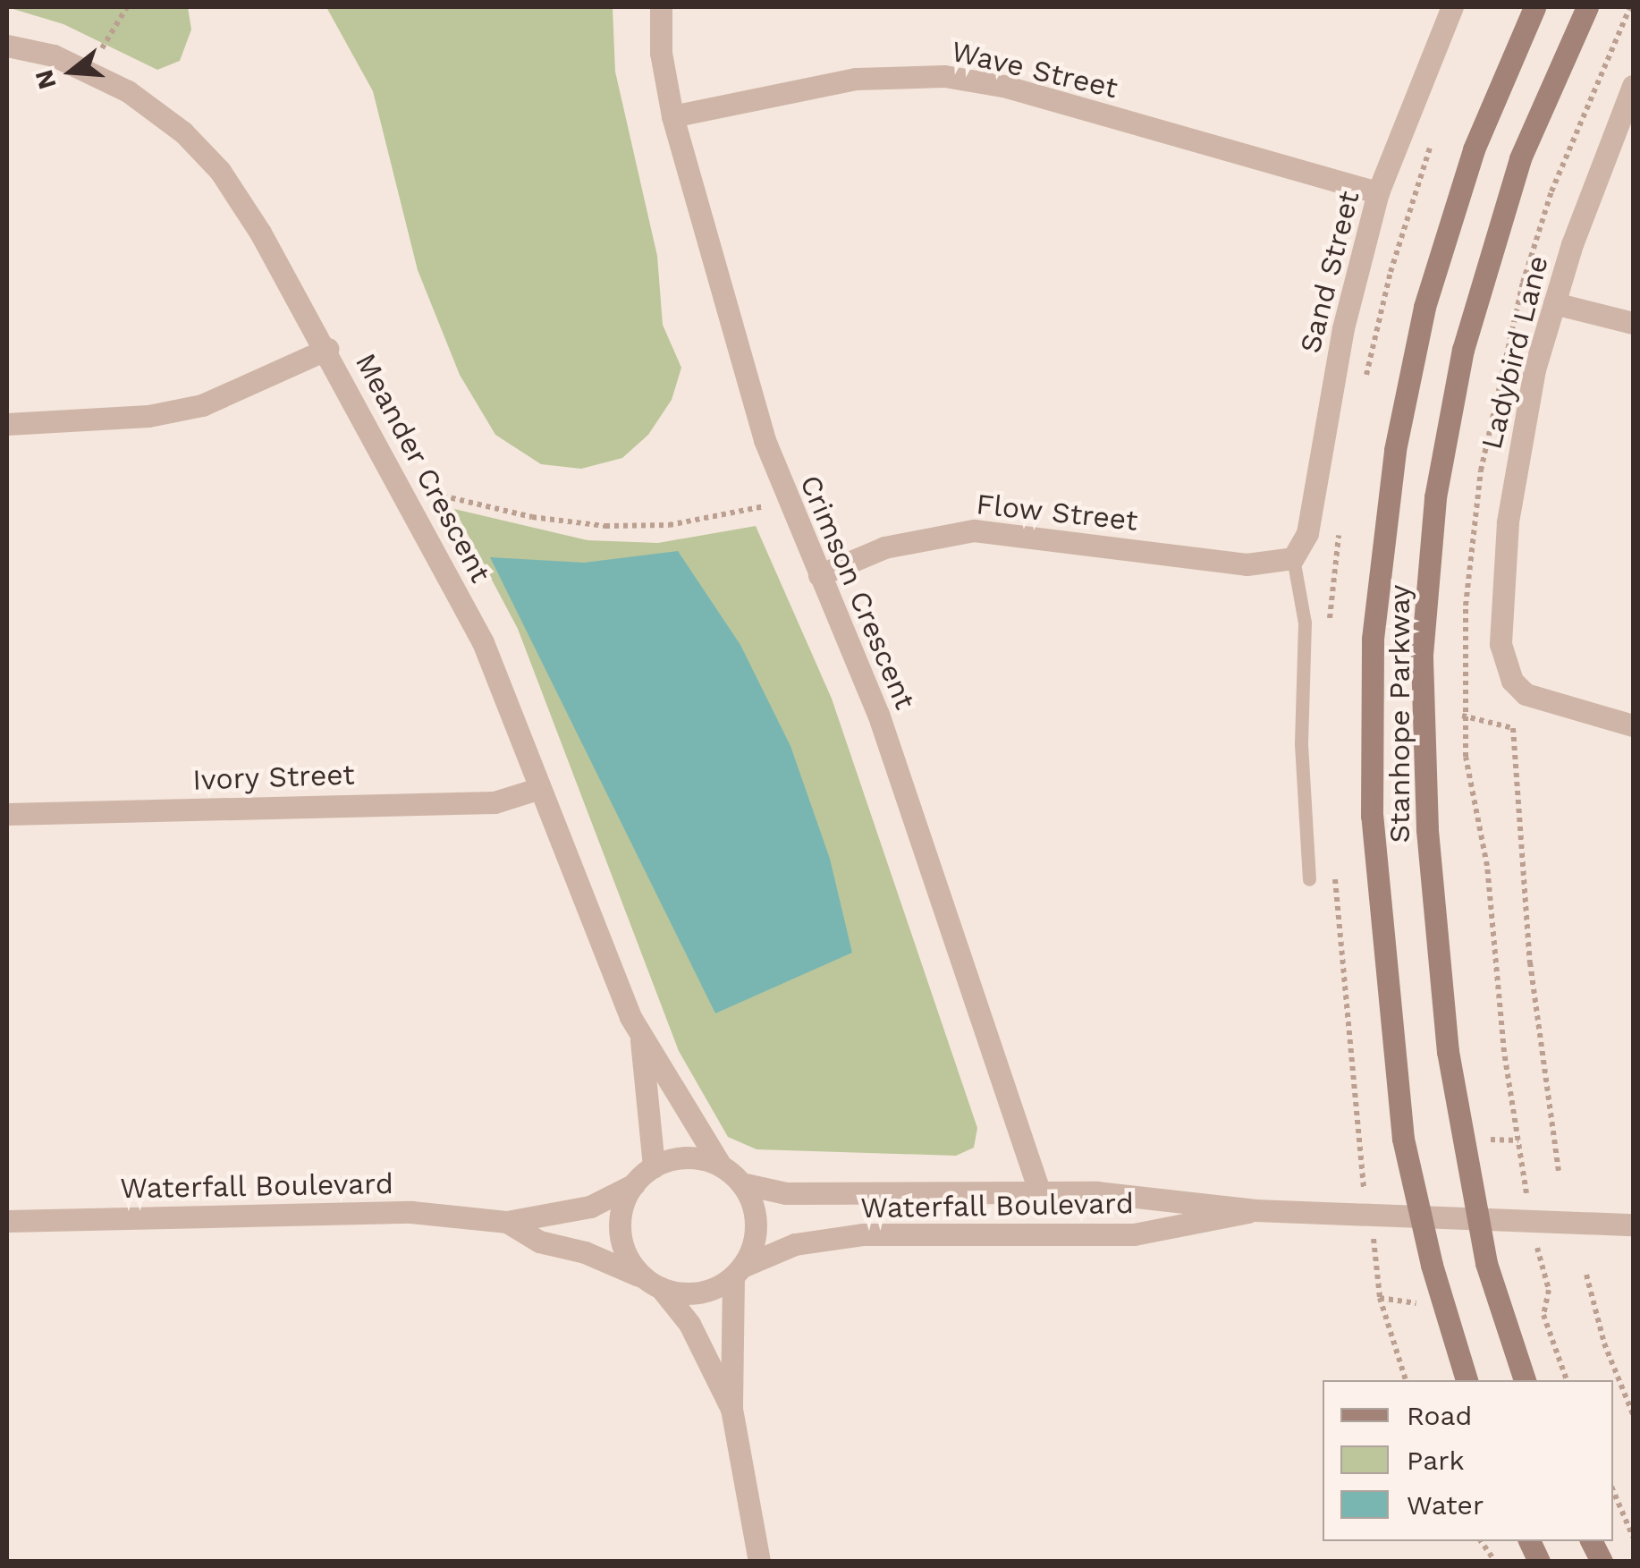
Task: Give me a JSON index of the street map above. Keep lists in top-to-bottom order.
{
  "streets": {
    "main road": ["Stanhope Parkway"],
    "street": [
      "Wave Street",
      "Sand Street",
      "Ladybird Lane",
      "Meander Crescent",
      "Flow Street",
      "Crimson Crescent",
      "Ivory Street",
      "Waterfall Boulevard"
    ]
  },
  "crossings": [
    ["Wave Street", "Sand Street"],
    ["Wave Street", "Crimson Crescent"],
    ["Sand Street", "Flow Street"],
    ["Meander Crescent", "Ivory Street"],
    ["Meander Crescent", "Waterfall Boulevard"],
    ["Flow Street", "Crimson Crescent"],
    ["Crimson Crescent", "Waterfall Boulevard"],
    ["Stanhope Parkway", "Waterfall Boulevard"]
  ],
  "legend": ["Road", "Park", "Water"],
  "north": "left"
}
